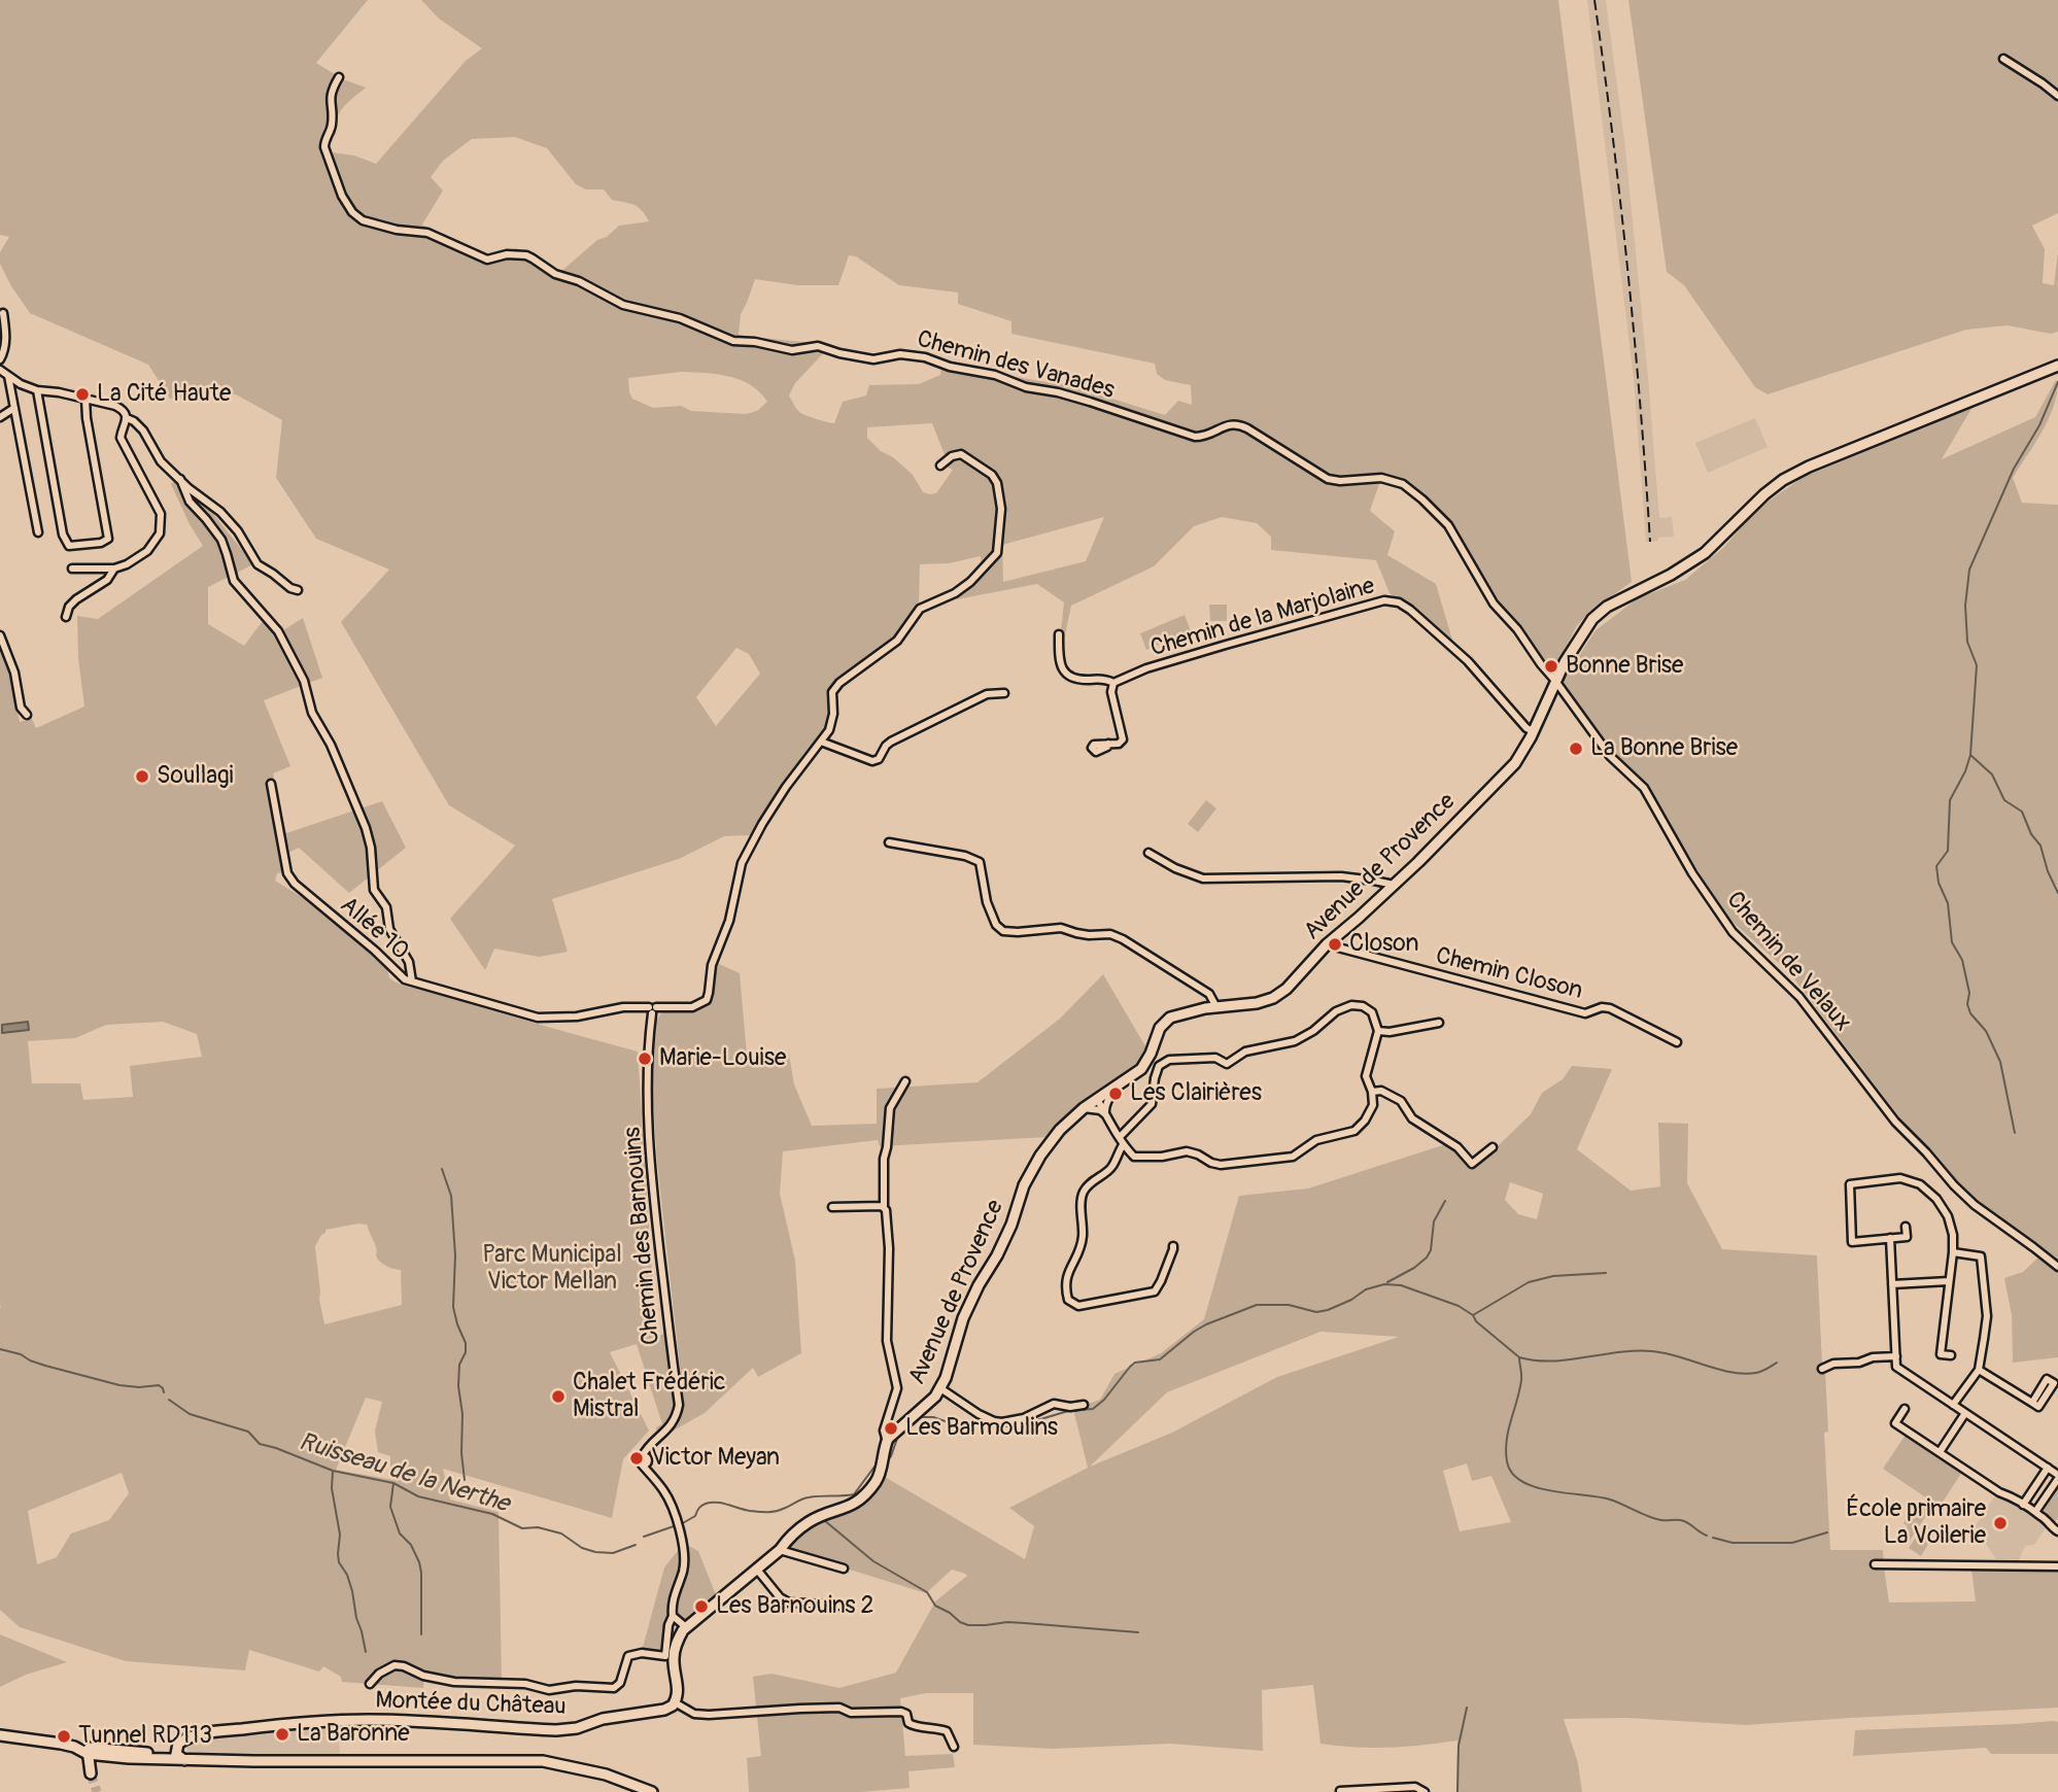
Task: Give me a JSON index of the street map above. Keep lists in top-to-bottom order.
{
  "streets": {
    "street": [
      "Chemin des Vanades",
      "Chemin de la Marjolaine",
      "Avenue de Provence",
      "Allée 10",
      "Chemin de Velaux",
      "Chemin Closon",
      "Chemin des Barnouins",
      "Montée du Château"
    ]
  },
  "crossings": [
    ["Chemin des Vanades", "Avenue de Provence"],
    ["Chemin des Vanades", "Chemin de Velaux"],
    ["Chemin de la Marjolaine", "Avenue de Provence"],
    ["Avenue de Provence", "Chemin de Velaux"],
    ["Avenue de Provence", "Chemin Closon"],
    ["Allée 10", "Chemin des Barnouins"]
  ],
  "water": ["Ruisseau de la Nerthe"],
  "parks": ["Parc Municipal Victor Mellan"],
  "places": [
    "La Cité Haute",
    "Bonne Brise",
    "La Bonne Brise",
    "Soullagi",
    "Closon",
    "Marie-Louise",
    "Les Clairières",
    "Chalet Frédéric Mistral",
    "Les Barmoulins",
    "Victor Meyan",
    "École primaire La Voilerie",
    "Les Barnouins 2",
    "La Baronne",
    "Tunnel RD113"
  ]
}
